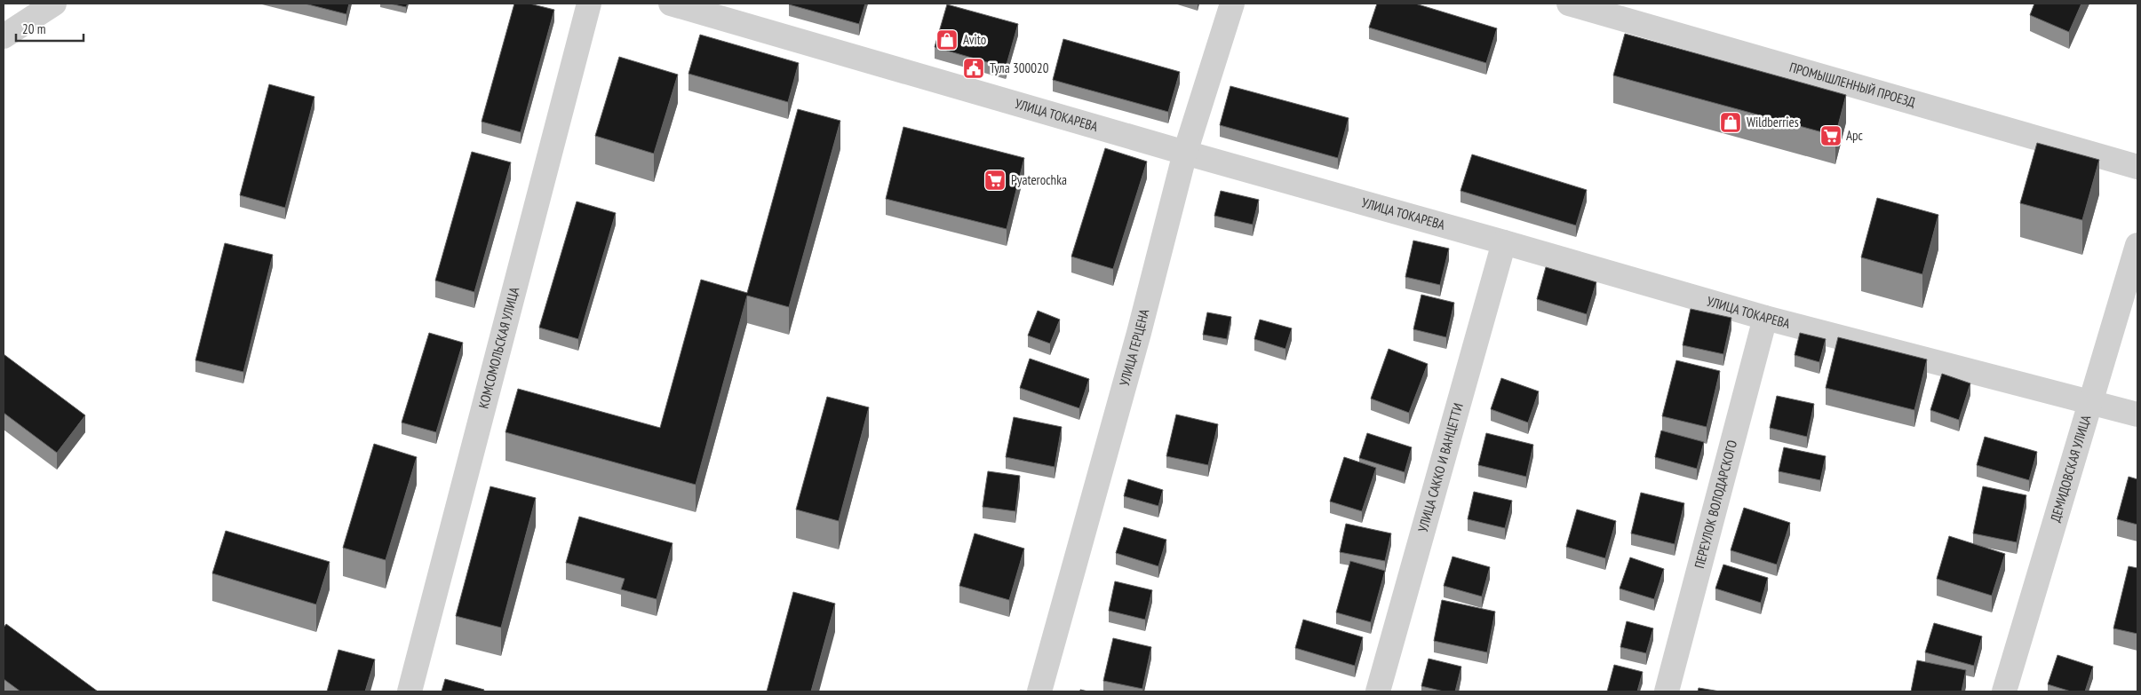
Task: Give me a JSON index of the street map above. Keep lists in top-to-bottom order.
{
  "streets": {
    "street": [
      "ПРОМЫШЛЕННЫЙ ПРОЕЗД",
      "УЛИЦА ТОКАРЕВА",
      "КОМСОМОЛЬСКАЯ УЛИЦА",
      "УЛИЦА ГЕРЦЕНА",
      "УЛИЦА САККО И ВАНЦЕТТИ",
      "ДЕМИДОВСКАЯ УЛИЦА",
      "ПЕРЕУЛОК ВОЛОДАРСКОГО"
    ]
  },
  "crossings": [
    ["УЛИЦА ТОКАРЕВА", "УЛИЦА ГЕРЦЕНА"],
    ["УЛИЦА ТОКАРЕВА", "УЛИЦА САККО И ВАНЦЕТТИ"],
    ["УЛИЦА ТОКАРЕВА", "ДЕМИДОВСКАЯ УЛИЦА"],
    ["УЛИЦА ТОКАРЕВА", "ПЕРЕУЛОК ВОЛОДАРСКОГО"]
  ],
  "places": {
    "shop": ["Avito", "Wildberries"],
    "public building": ["Тула 300020"],
    "supermarket": ["Арс", "Pyaterochka"]
  },
  "scale_bar": "20 m"
}
